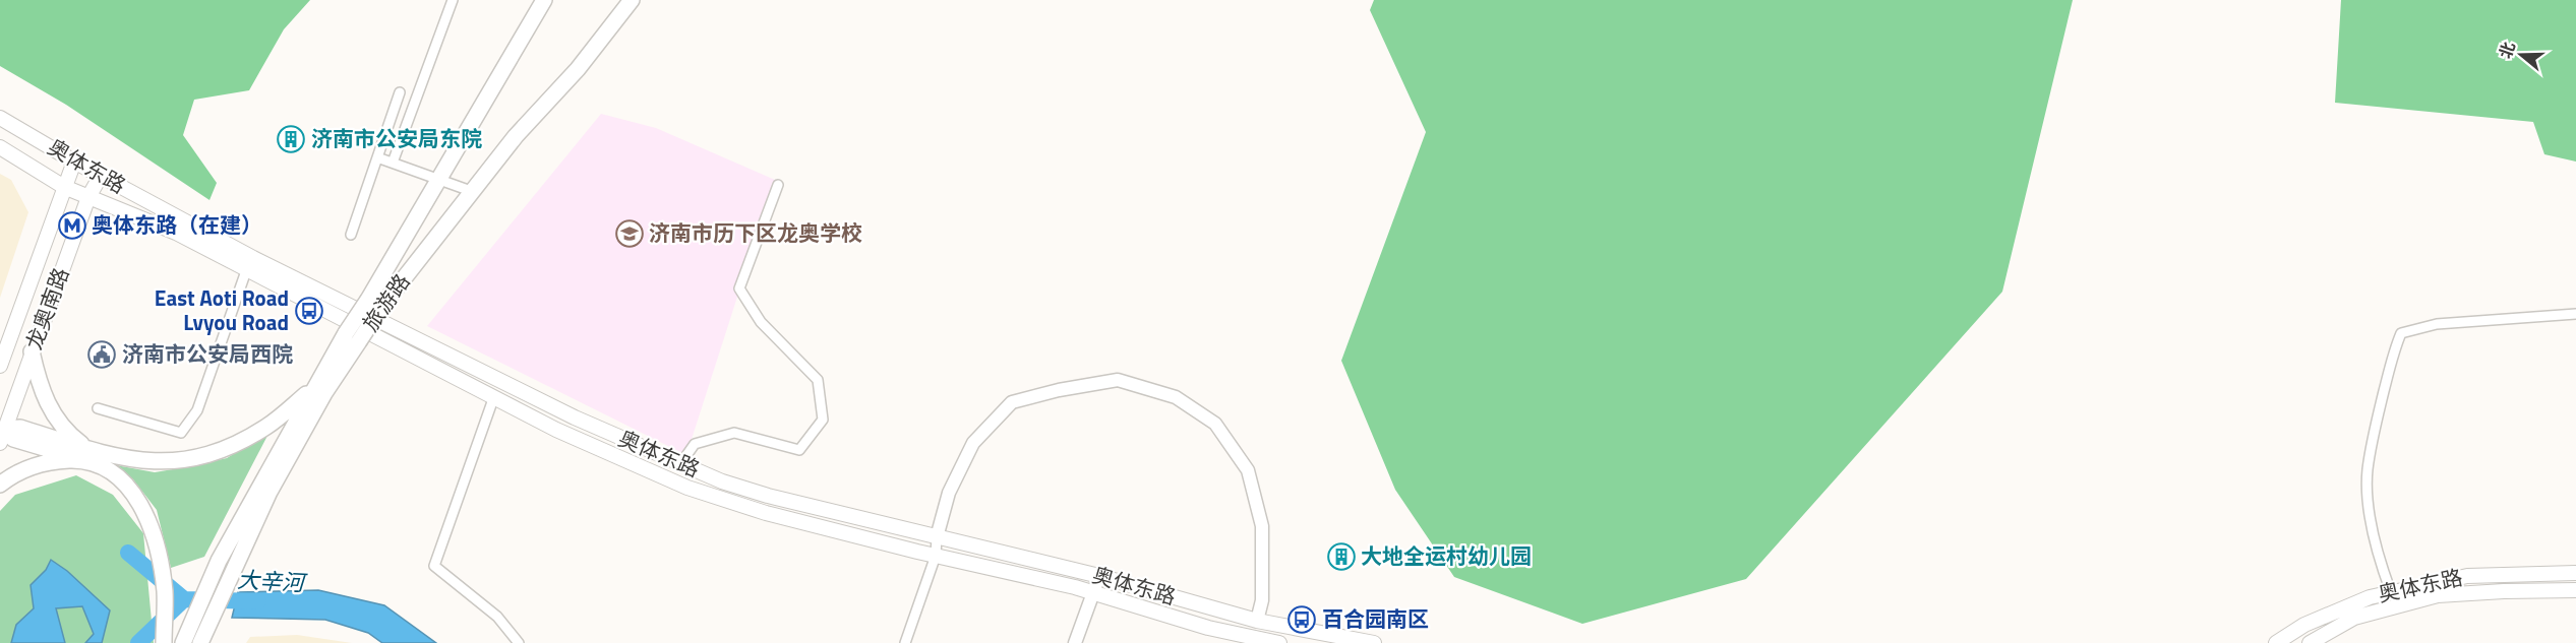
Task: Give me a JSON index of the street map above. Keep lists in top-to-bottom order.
{
  "streets": {
    "main road": ["奥体东路", "旅游路", "龙奥南路"]
  },
  "crossings": [
    ["奥体东路", "龙奥南路"]
  ],
  "water": ["大辛河"],
  "places": {
    "building": ["济南市公安局东院", "大地全运村幼儿园"],
    "metro station": ["奥体东路（在建）"],
    "school or university": ["济南市历下区龙奥学校"],
    "bus stop": ["East Aoti Road Lvyou Road", "百合园南区"],
    "public building": ["济南市公安局西院"]
  },
  "north": "left"
}
